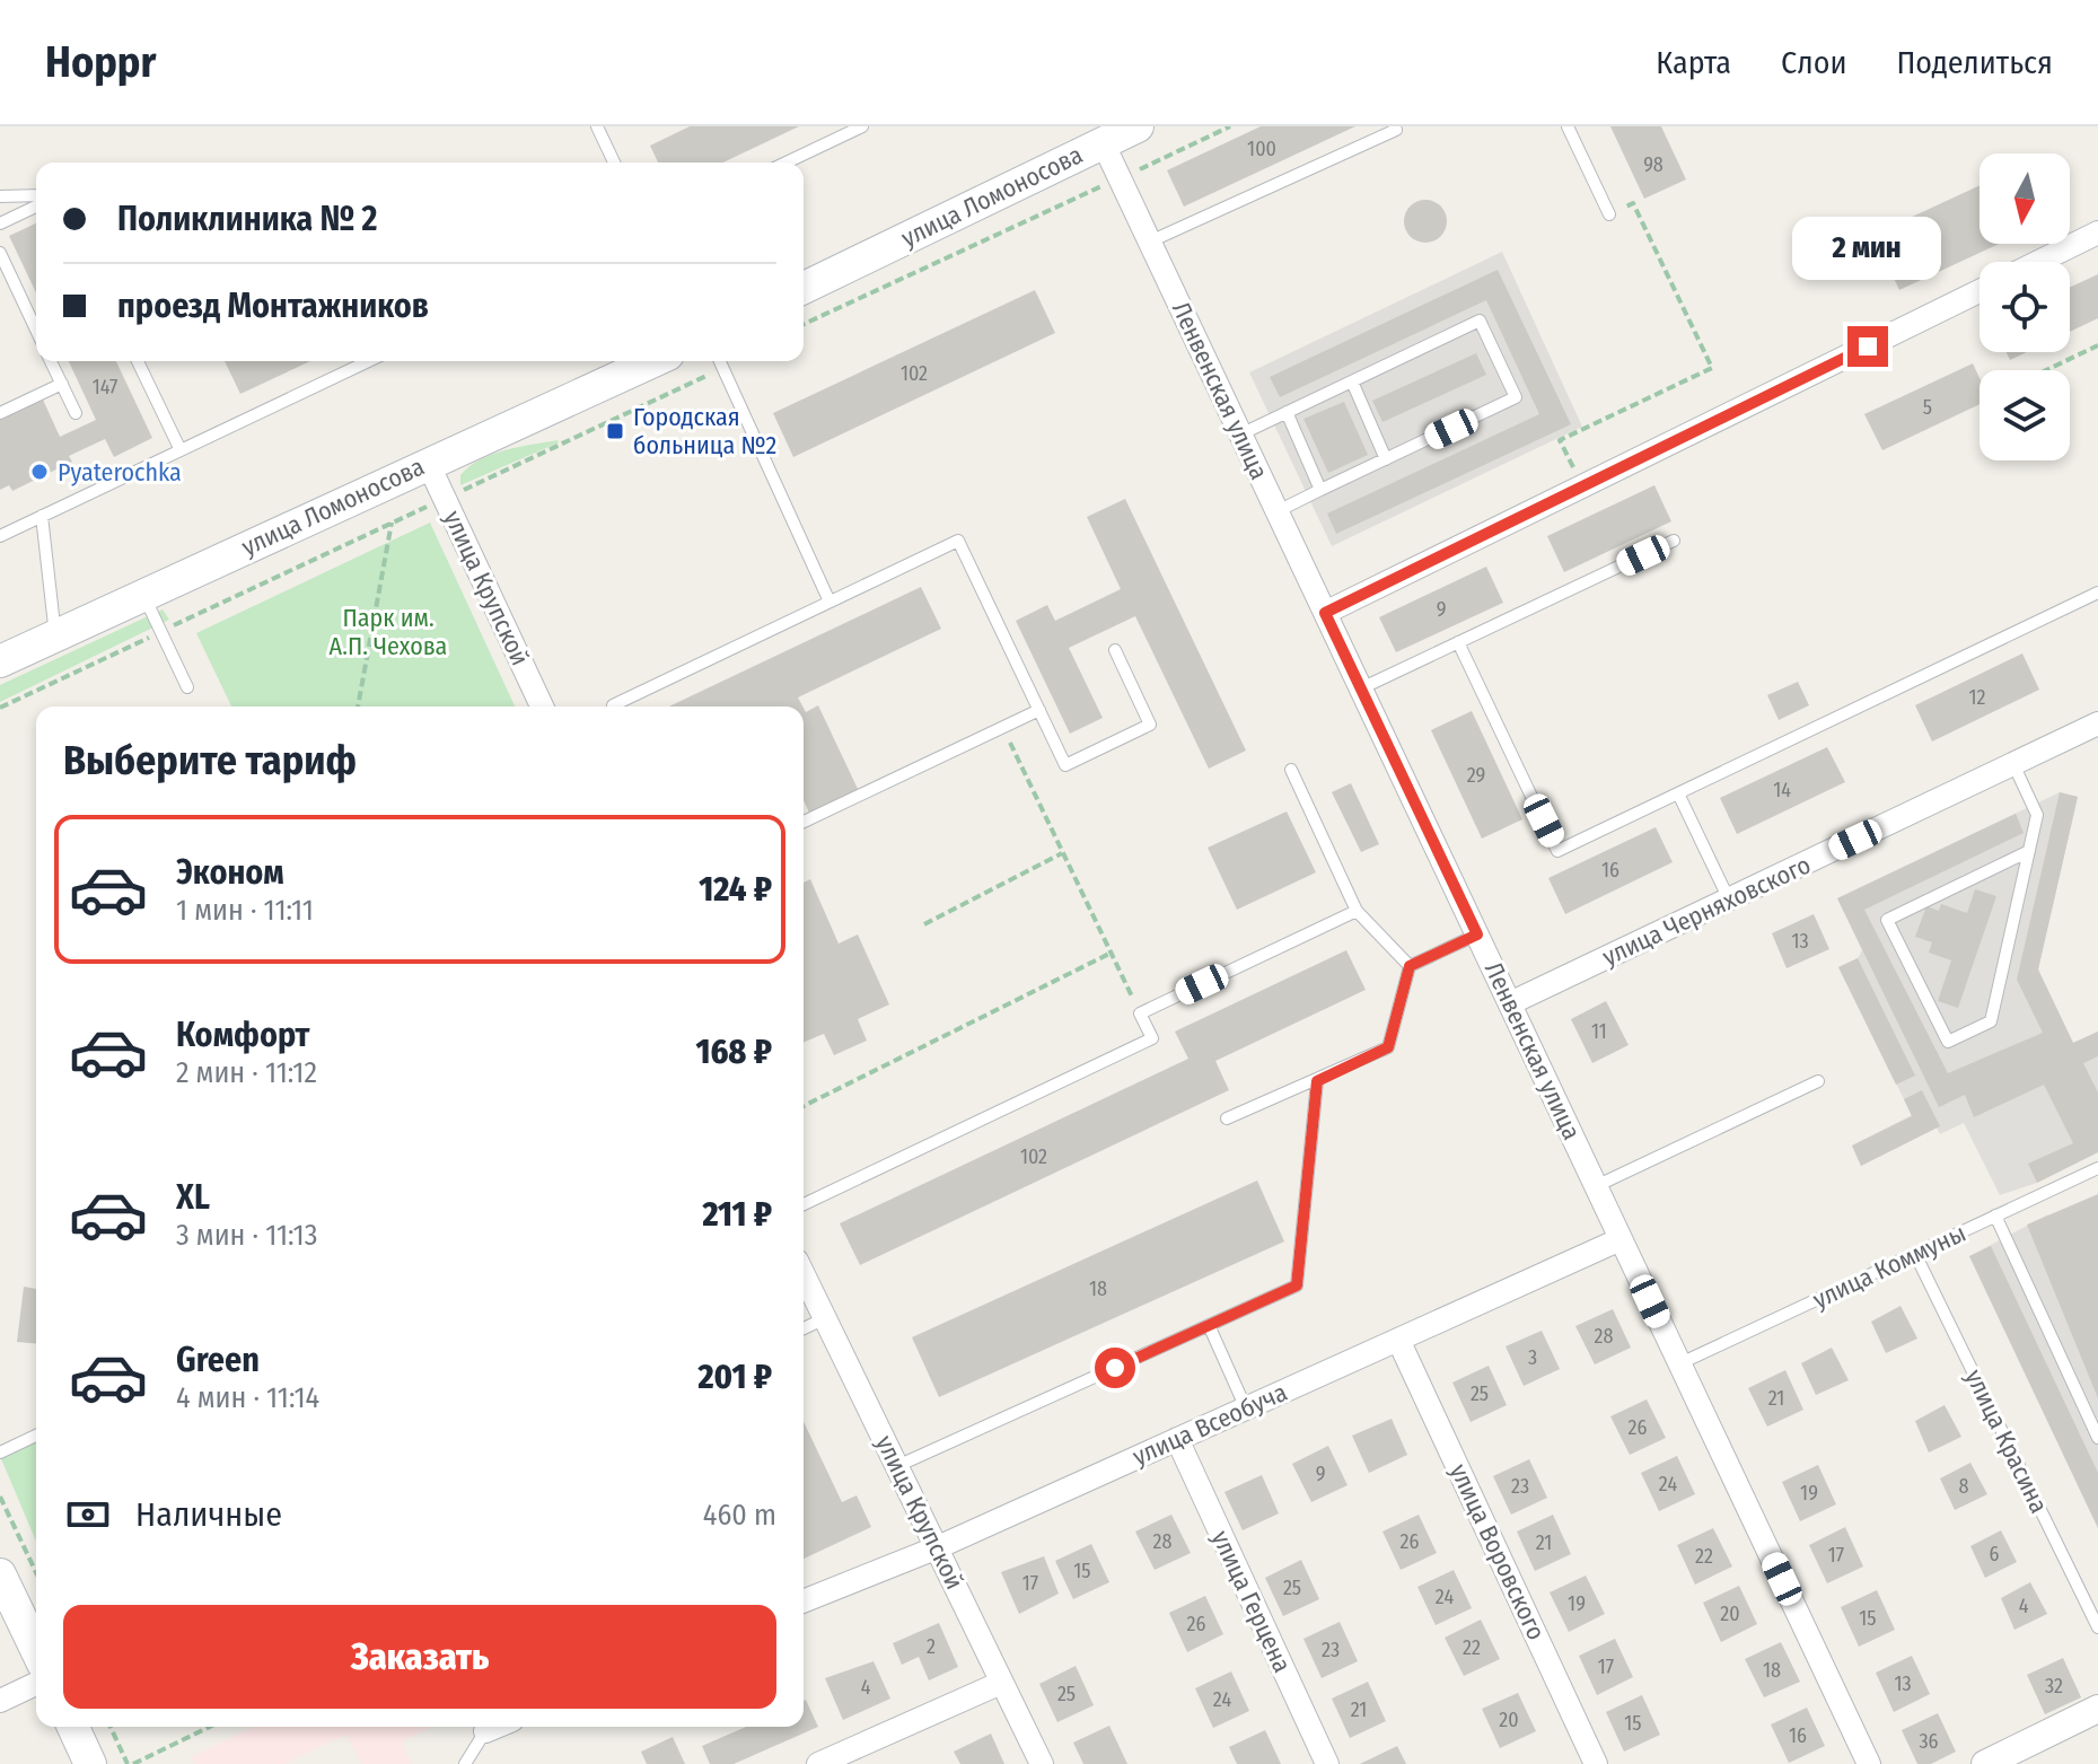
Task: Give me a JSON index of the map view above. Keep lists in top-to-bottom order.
{
  "streets": {
    "main road": ["улица Ломоносова"],
    "street": [
      "Ленвенская улица",
      "улица Крупской",
      "улица Черняховского",
      "улица Всеобуча",
      "улица Воровского",
      "улица Герцена"
    ],
    "lane": ["улица Коммуны", "улица Красина"]
  },
  "crossings": [
    ["улица Ломоносова", "Ленвенская улица"],
    ["улица Ломоносова", "улица Крупской"],
    ["Ленвенская улица", "улица Черняховского"],
    ["Ленвенская улица", "улица Коммуны"],
    ["Ленвенская улица", "улица Всеобуча"],
    ["улица Крупской", "улица Всеобуча"],
    ["улица Коммуны", "улица Красина"],
    ["улица Всеобуча", "улица Воровского"],
    ["улица Всеобуча", "улица Герцена"]
  ],
  "parks": ["Парк им. А.П. Чехова"],
  "places": {
    "transit": ["Городская больница №2"],
    "other": ["Pyaterochka"]
  },
  "house_numbers": [
    "100",
    "98",
    "102",
    "147",
    "5",
    "9",
    "12",
    "29",
    "14",
    "16",
    "13",
    "11",
    "102",
    "18",
    "28",
    "3",
    "25",
    "21",
    "26",
    "9",
    "24",
    "23",
    "8",
    "19",
    "28",
    "26",
    "21",
    "6",
    "17",
    "22",
    "15",
    "17",
    "25",
    "24",
    "19",
    "4",
    "20",
    "15",
    "26",
    "2",
    "22",
    "23",
    "17",
    "18",
    "13",
    "32",
    "4",
    "25",
    "24",
    "21",
    "20",
    "15",
    "16",
    "36"
  ],
  "north": "bottom",
  "page": {
    "header": "Hoppr",
    "nav": ["Карта", "Слои", "Поделиться"],
    "banner": ["Поликлиника № 2", "проезд Монтажников"],
    "bubble": "2 мин",
    "heading": "Выберите тариф",
    "list": [
      {
        "name": "Эконом",
        "note": "1 мин · 11:11",
        "value": "124 ₽"
      },
      {
        "name": "Комфорт",
        "note": "2 мин · 11:12",
        "value": "168 ₽"
      },
      {
        "name": "XL",
        "note": "3 мин · 11:13",
        "value": "211 ₽"
      },
      {
        "name": "Green",
        "note": "4 мин · 11:14",
        "value": "201 ₽"
      }
    ],
    "pay": ["Наличные", "460 m"],
    "buttons": "Заказать"
  }
}
